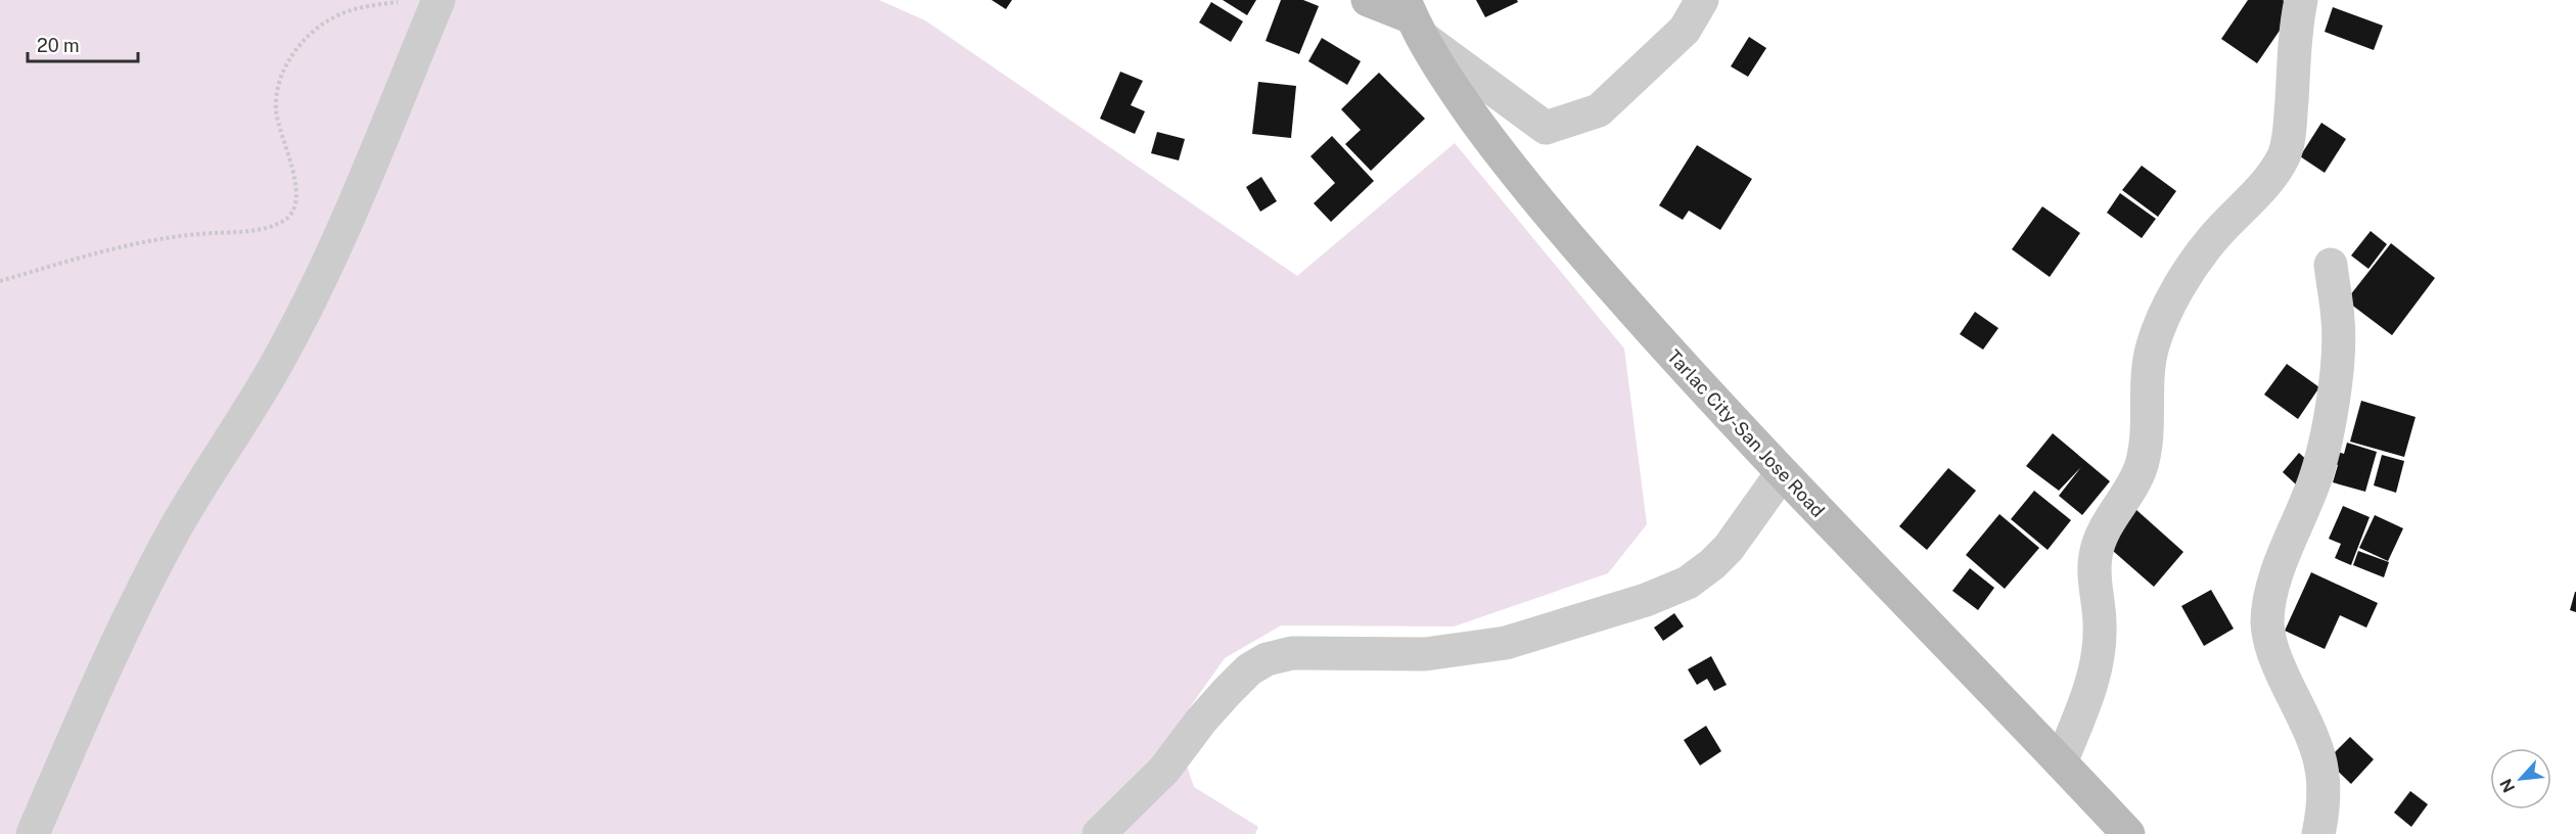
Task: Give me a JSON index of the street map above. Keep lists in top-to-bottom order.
{
  "streets": {
    "main road": ["Tarlac City-San Jose Road"]
  },
  "scale_bar": "20 m",
  "north": "bottom left"
}
